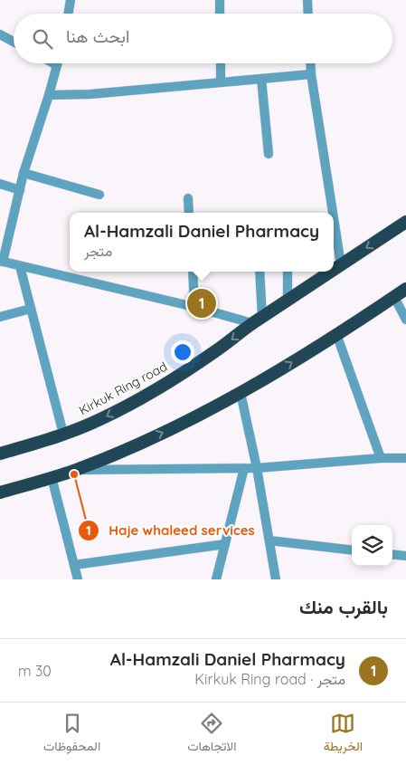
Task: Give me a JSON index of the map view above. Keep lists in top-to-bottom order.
{
  "streets": {
    "highway": ["Kirkuk Ring road"]
  },
  "places": ["Haje whaleed services"],
  "page": {
    "search": "ابحث هنا",
    "popup": ["Al-Hamzali Daniel Pharmacy", "متجر"],
    "pins": "1",
    "heading": "بالقرب منك",
    "list": [
      {
        "mark": "1",
        "name": "Al-Hamzali Daniel Pharmacy",
        "note": "متجر · Kirkuk Ring road",
        "value": "30 m"
      }
    ],
    "nav": ["الخريطة", "الاتجاهات", "المحفوظات"]
  }
}
